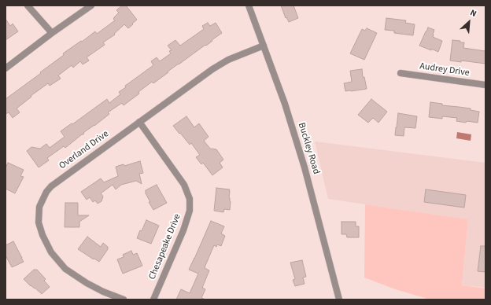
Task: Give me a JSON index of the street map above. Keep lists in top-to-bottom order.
{
  "streets": {
    "street": [
      "Audrey Drive",
      "Buckley Road",
      "Overland Drive",
      "Chesapeake Drive"
    ]
  },
  "crossings": [
    ["Buckley Road", "Overland Drive"],
    ["Overland Drive", "Chesapeake Drive"]
  ],
  "north": "top right"
}
